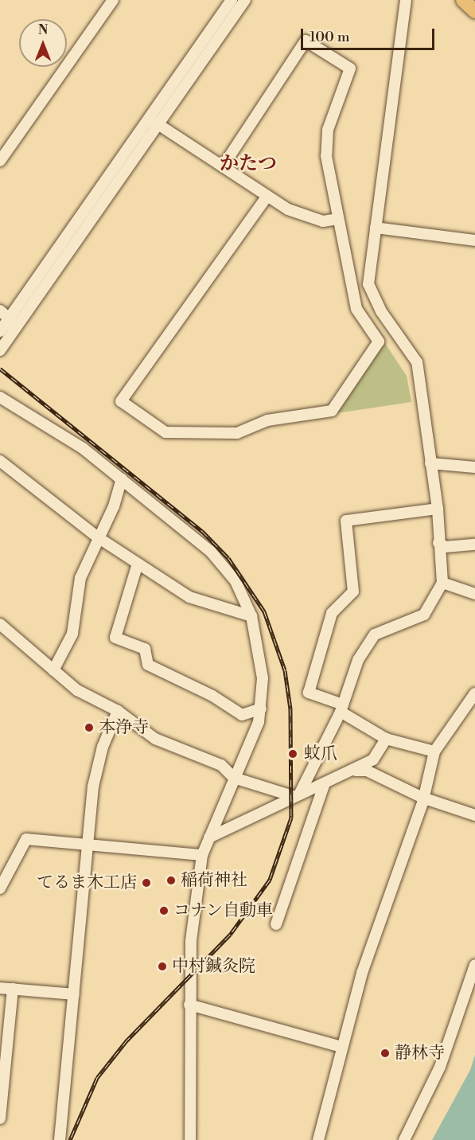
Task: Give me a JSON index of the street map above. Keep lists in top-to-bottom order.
{
  "districts": ["かたつ"],
  "places": [
    "本浄寺",
    "蚊爪",
    "稲荷神社",
    "てるま木工店",
    "コナン自動車",
    "中村鍼灸院",
    "静林寺"
  ],
  "scale_bar": "100 m",
  "north": "top"
}
